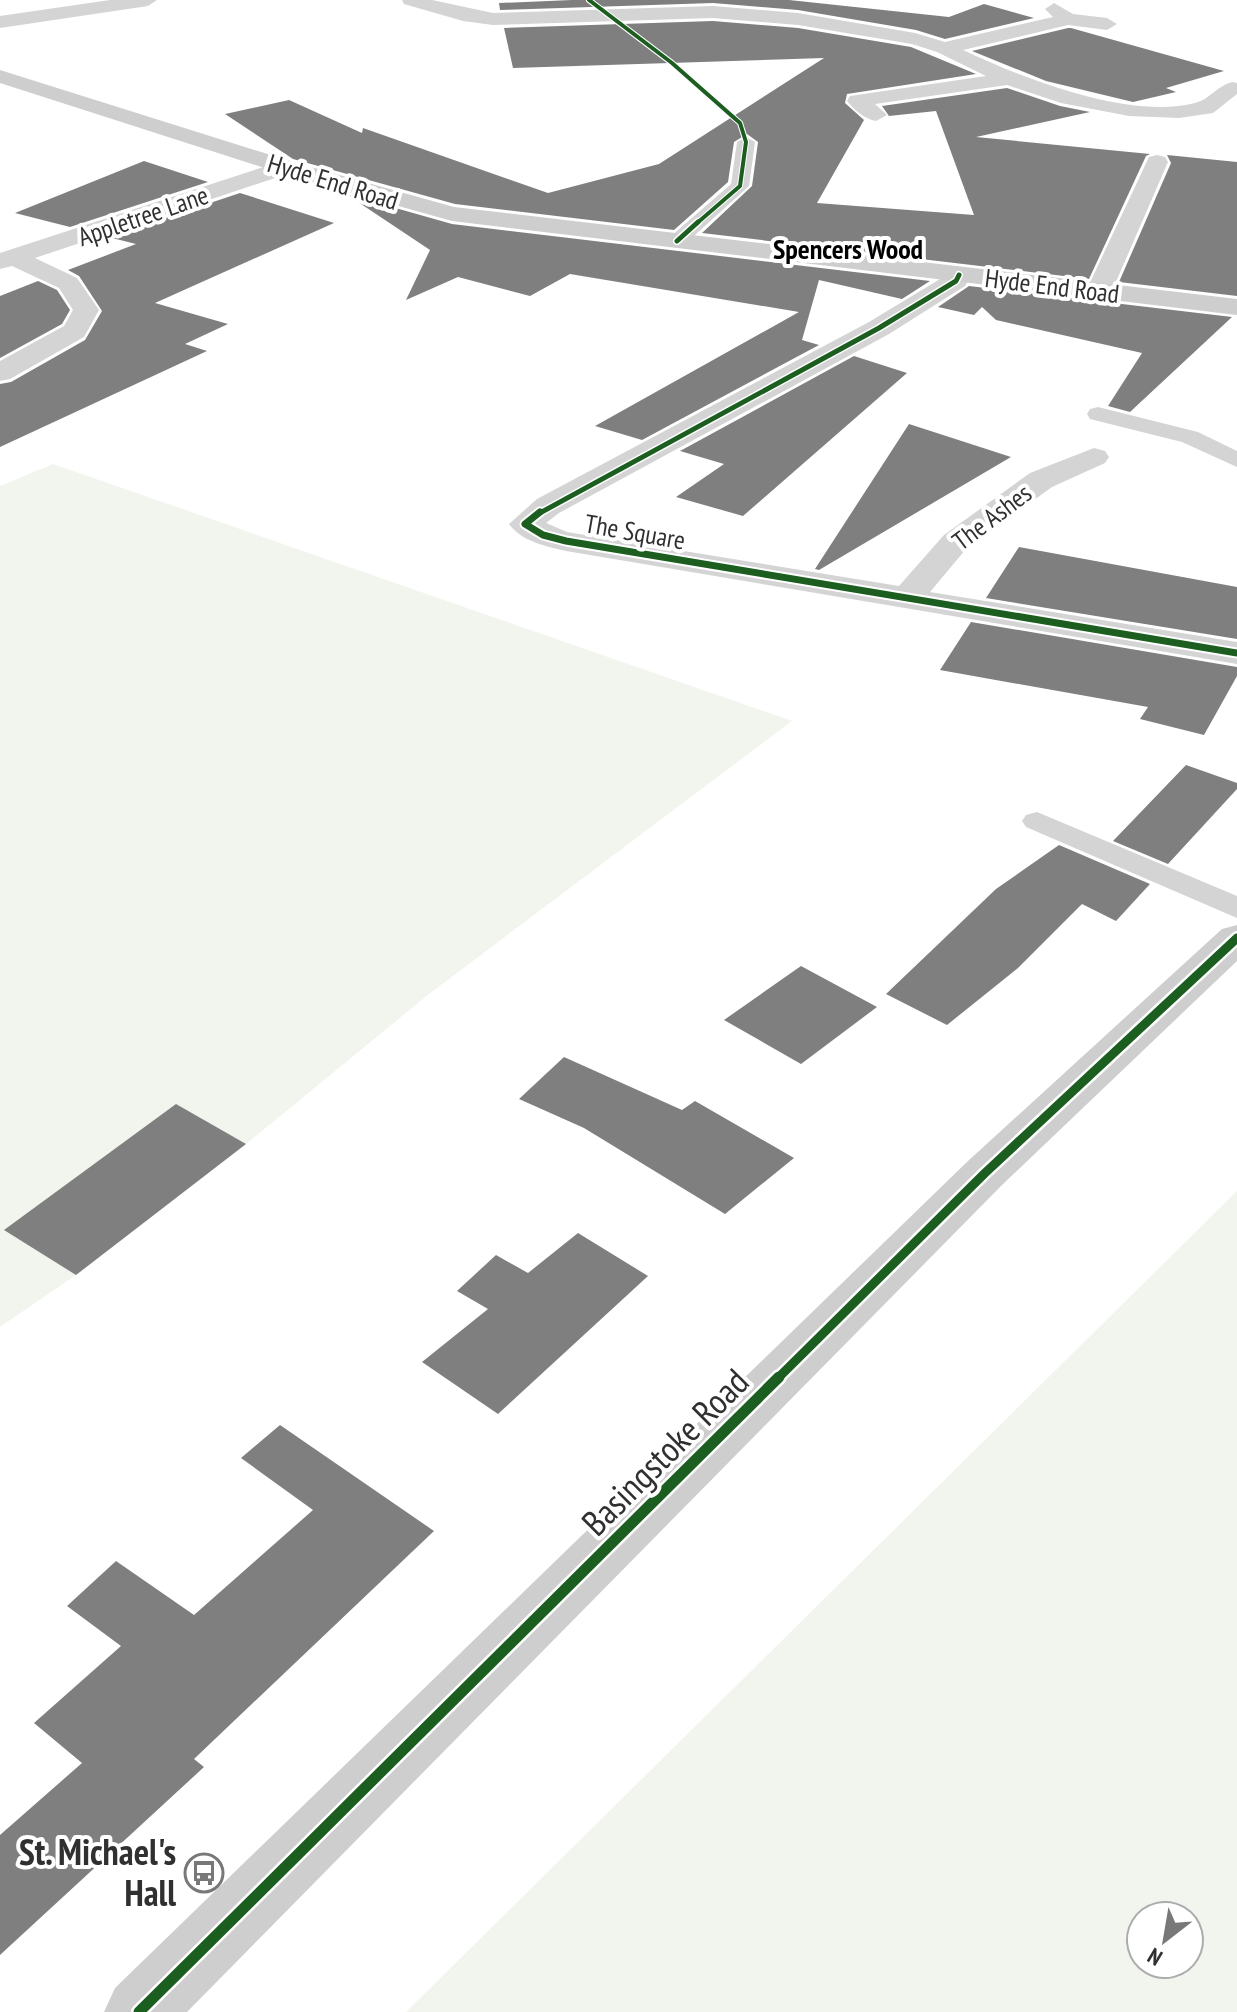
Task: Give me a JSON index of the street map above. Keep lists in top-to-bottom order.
{
  "streets": {
    "main road": ["Hyde End Road", "Basingstoke Road"],
    "street": ["Appletree Lane", "The Ashes", "The Square"]
  },
  "crossings": [
    ["Hyde End Road", "Appletree Lane"],
    ["Hyde End Road", "The Square"],
    ["The Ashes", "The Square"]
  ],
  "districts": ["Spencers Wood"],
  "places": {
    "bus stop": ["St. Michael's Hall"]
  },
  "north": "bottom left"
}
